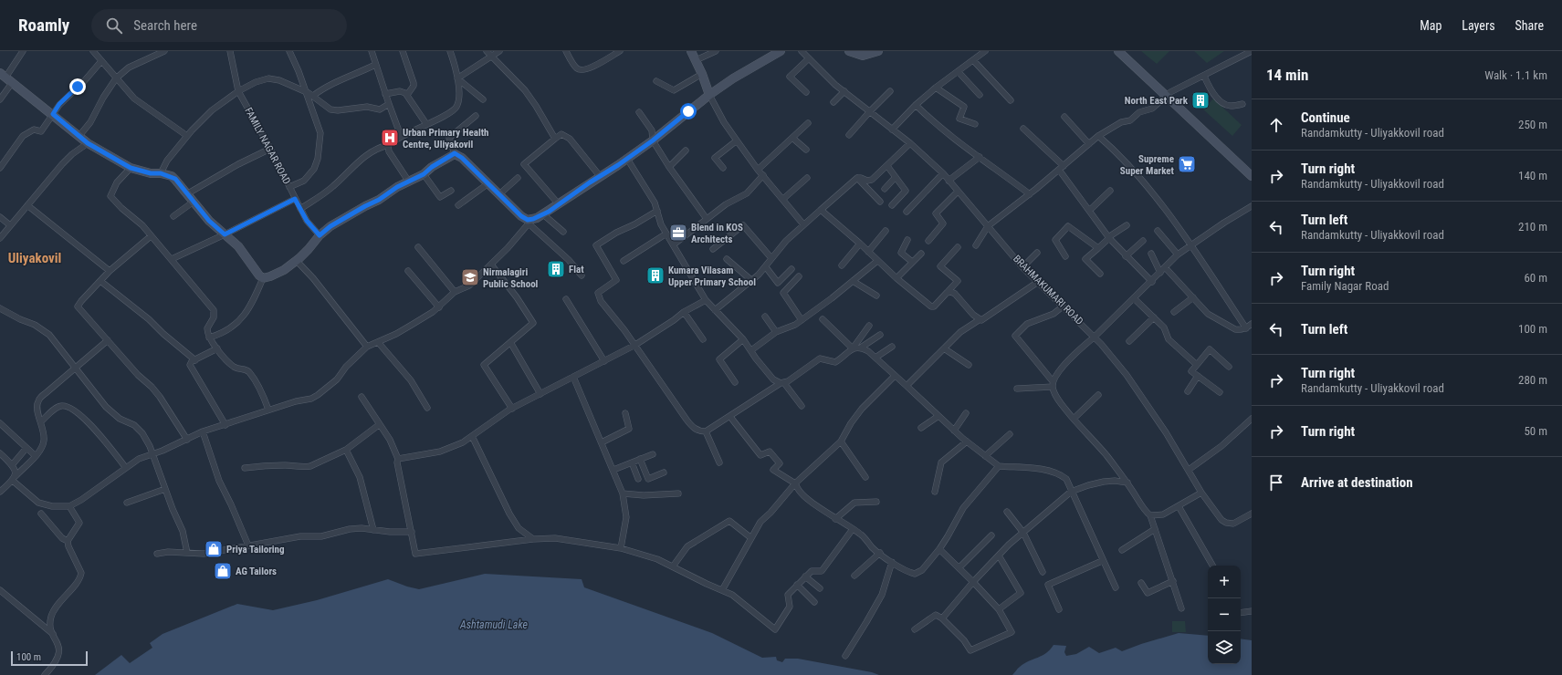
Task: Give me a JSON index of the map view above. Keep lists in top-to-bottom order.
{
  "streets": {
    "street": ["FAMILY NAGAR ROAD", "BRAHMAKUMARI ROAD"]
  },
  "districts": ["Uliyakovil"],
  "water": ["Ashtamudi Lake"],
  "places": {
    "building": ["North East Park", "Flat", "Kumara Vilasam Upper Primary School"],
    "hospital": ["Urban Primary Health Centre, Uliyakovil"],
    "supermarket": ["Supreme Super Market"],
    "office": ["Blend in KOS Architects"],
    "school or university": ["Nirmalagiri Public School"],
    "shop": ["Priya Tailoring", "AG Tailors"]
  },
  "scale_bar": "100 m",
  "page": {
    "header": "Roamly",
    "search": "Search here",
    "nav": ["Map", "Layers", "Share"],
    "heading": ["14 min", "Walk · 1.1 km"],
    "list": [
      ["Continue", "Randamkutty - Uliyakkovil road", "250 m"],
      ["Turn right", "Randamkutty - Uliyakkovil road", "140 m"],
      ["Turn left", "Randamkutty - Uliyakkovil road", "210 m"],
      ["Turn right", "Family Nagar Road", "60 m"],
      ["Turn left", "100 m"],
      ["Turn right", "Randamkutty - Uliyakkovil road", "280 m"],
      ["Turn right", "50 m"],
      "Arrive at destination"
    ],
    "map_buttons": ["+", "−"],
    "scale": "100 m"
  }
}
